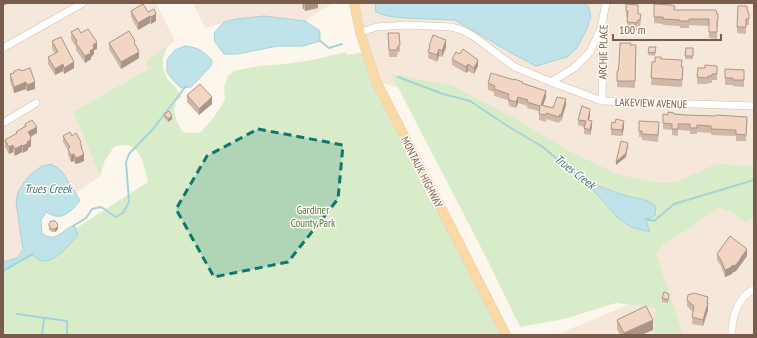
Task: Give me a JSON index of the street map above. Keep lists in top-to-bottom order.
{
  "streets": {
    "main road": ["MONTAUK HIGHWAY"],
    "street": ["ARCHIE PLACE", "LAKEVIEW AVENUE"]
  },
  "crossings": [
    ["ARCHIE PLACE", "LAKEVIEW AVENUE"],
    ["LAKEVIEW AVENUE", "MONTAUK HIGHWAY"]
  ],
  "water": ["Trues Creek"],
  "parks": ["Gardiner County Park"],
  "scale_bar": "100 m"
}
